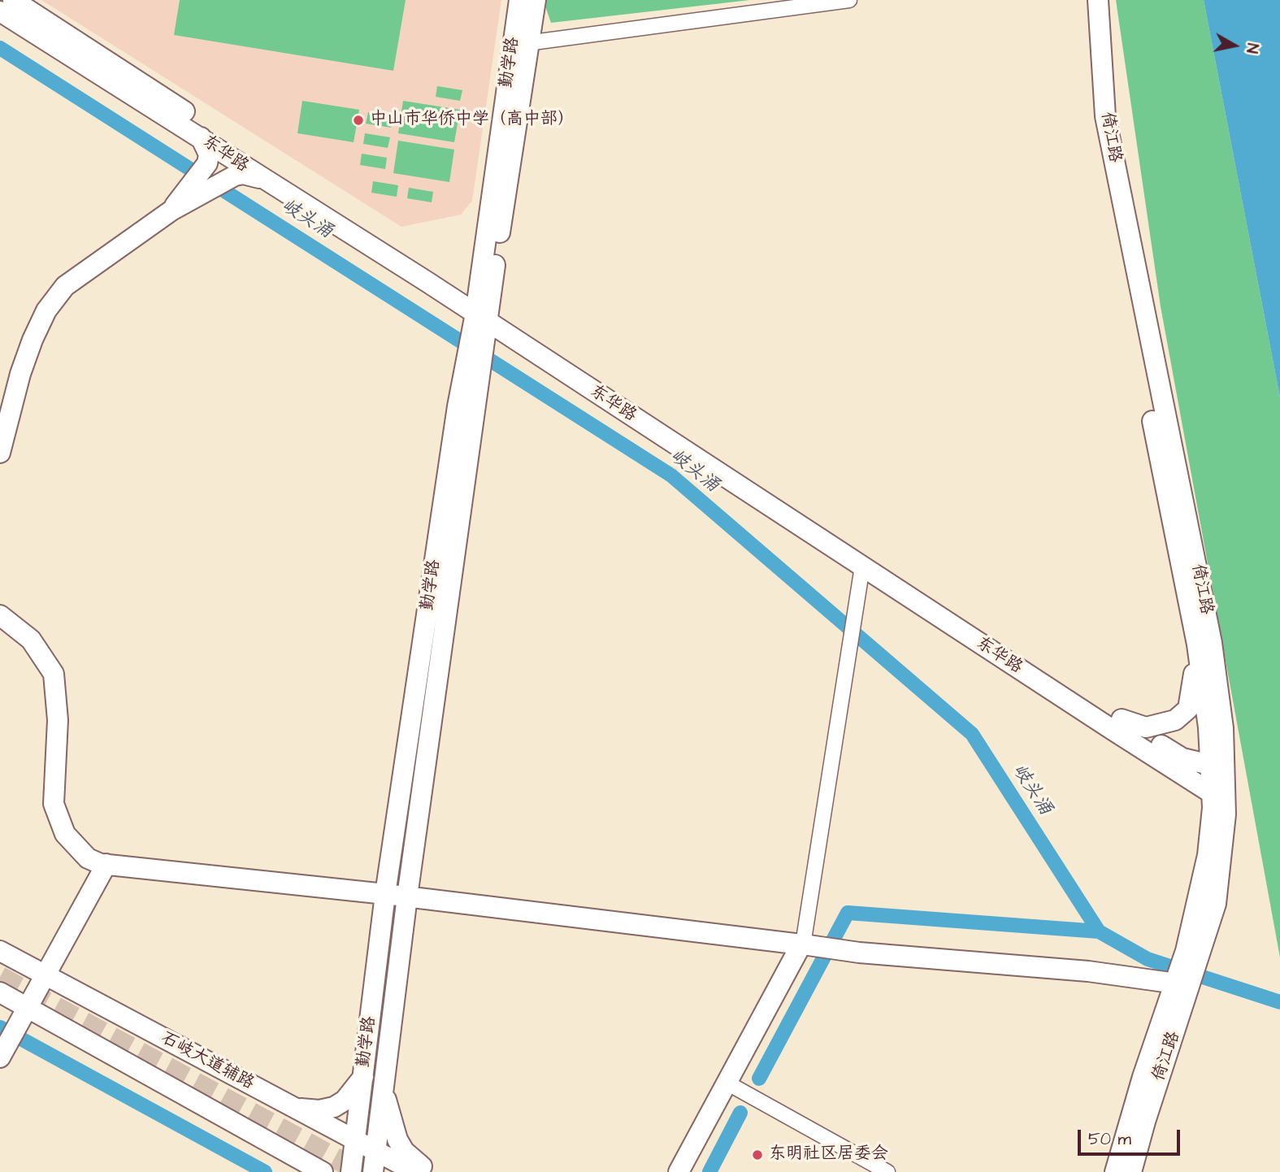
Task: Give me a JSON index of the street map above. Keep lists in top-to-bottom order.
{
  "streets": {
    "main road": [
      "勤学路",
      "倚江路",
      "东华路",
      "石岐大道辅路"
    ]
  },
  "crossings": [
    ["勤学路", "东华路"],
    ["勤学路", "石岐大道辅路"],
    ["倚江路", "东华路"]
  ],
  "water": ["岐头涌"],
  "places": ["中山市华侨中学（高中部）", "东明社区居委会"],
  "scale_bar": "50 m",
  "north": "right"
}
